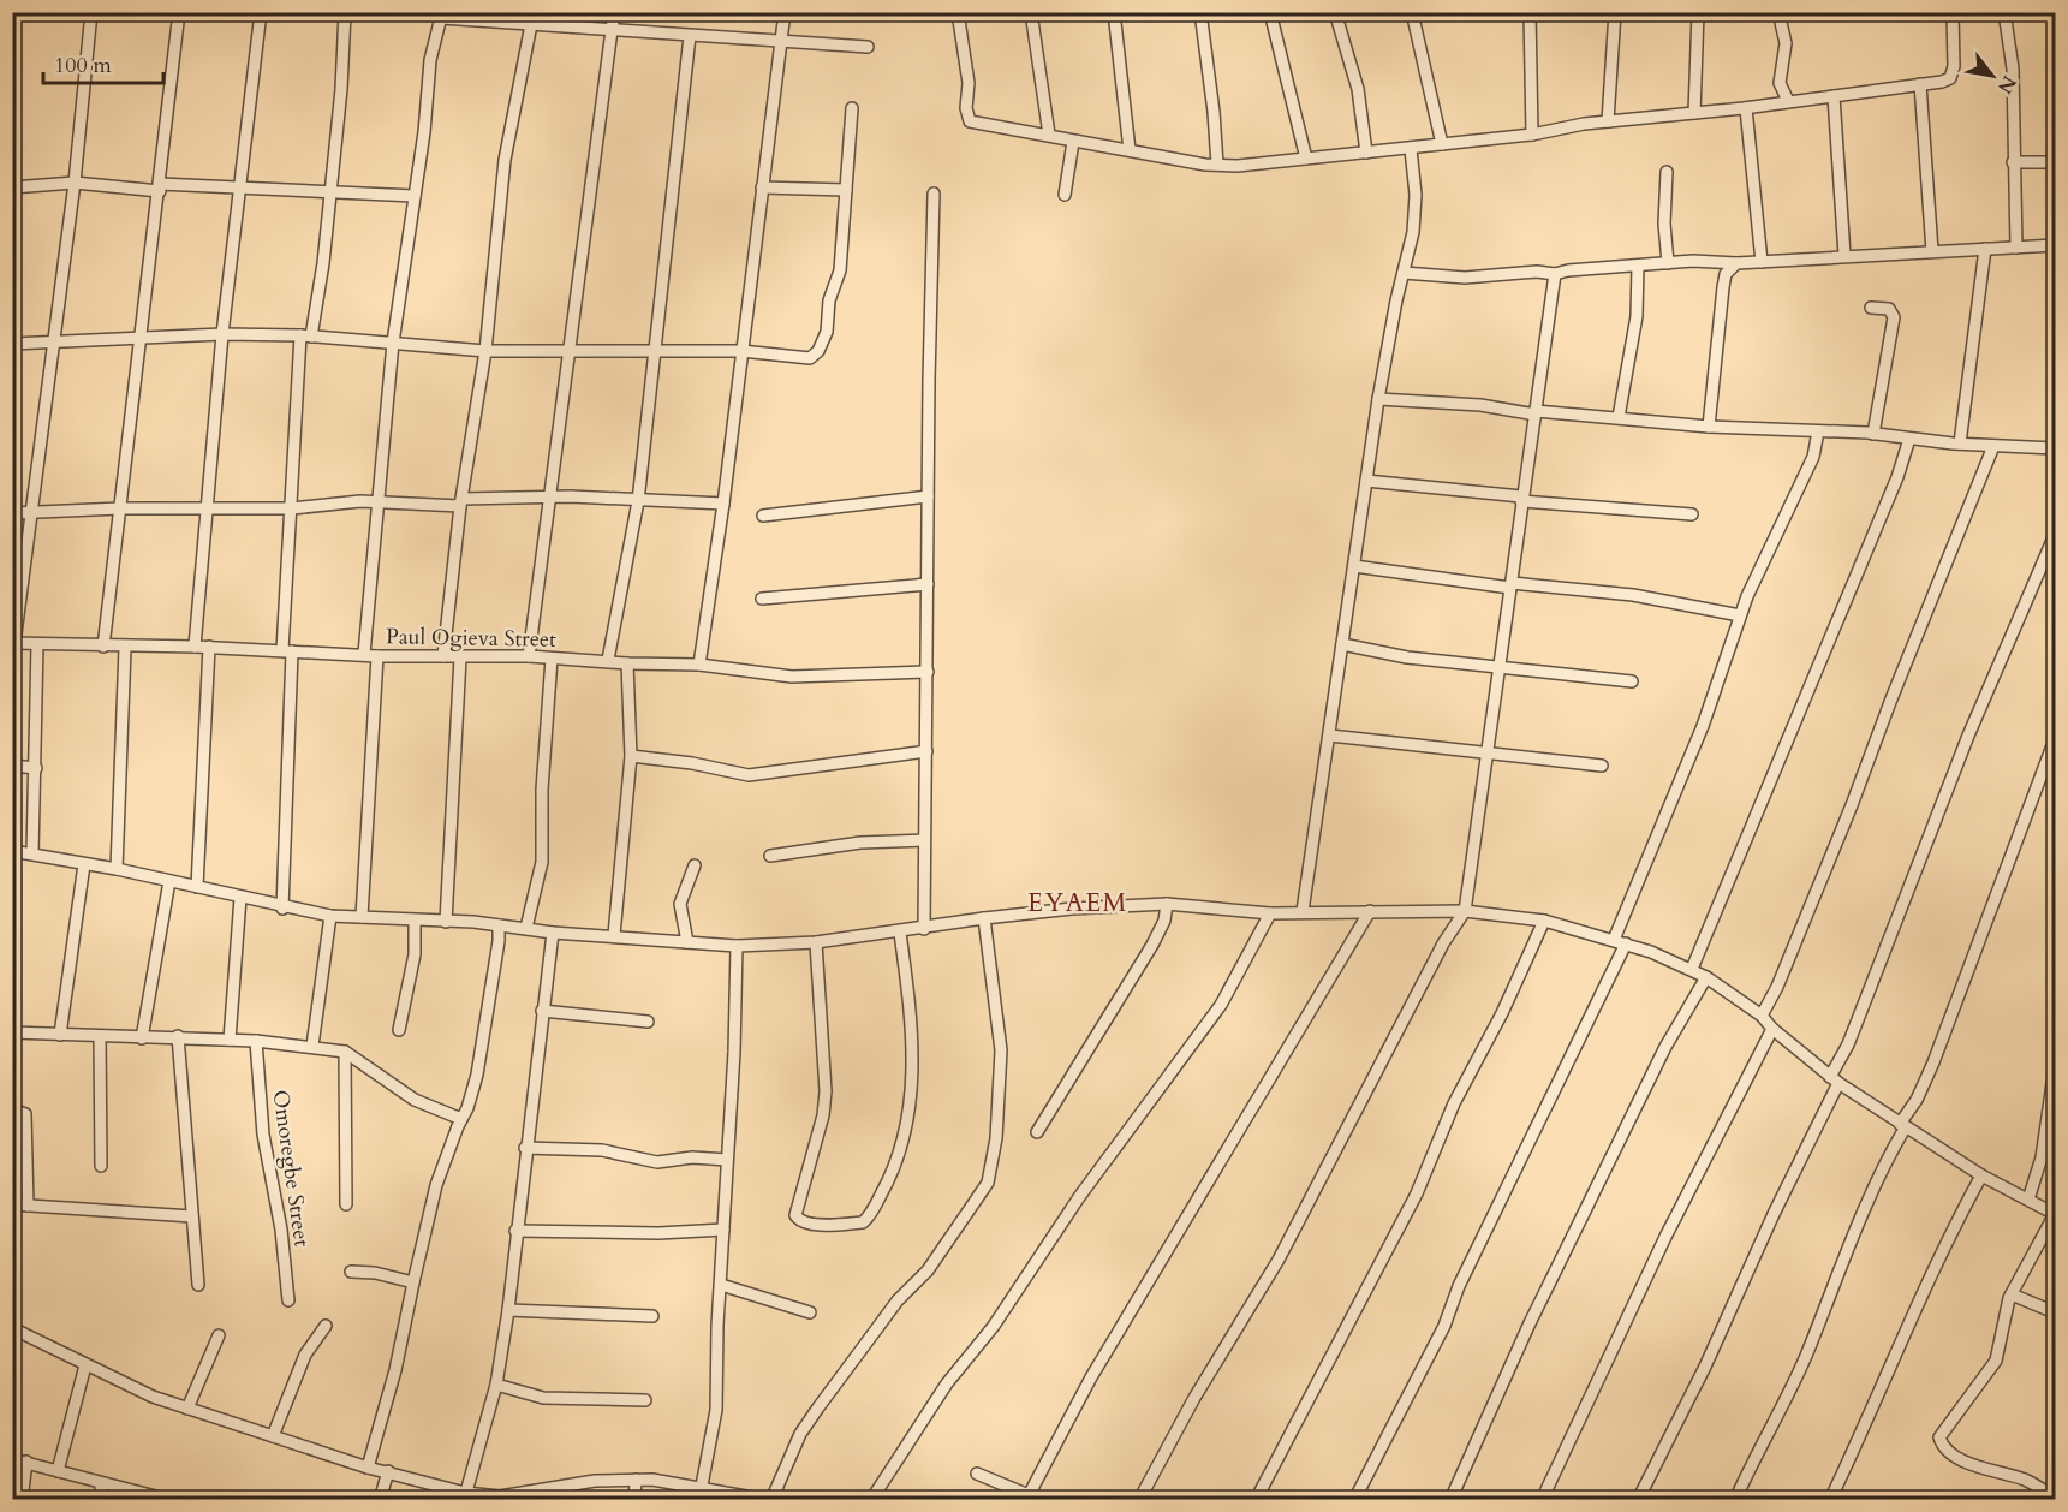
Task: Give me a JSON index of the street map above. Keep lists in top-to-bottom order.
{
  "streets": {
    "street": ["Paul Ogieva Street", "Omoregbe Street"]
  },
  "districts": ["EYAEM"],
  "scale_bar": "100 m",
  "north": "bottom right"
}
